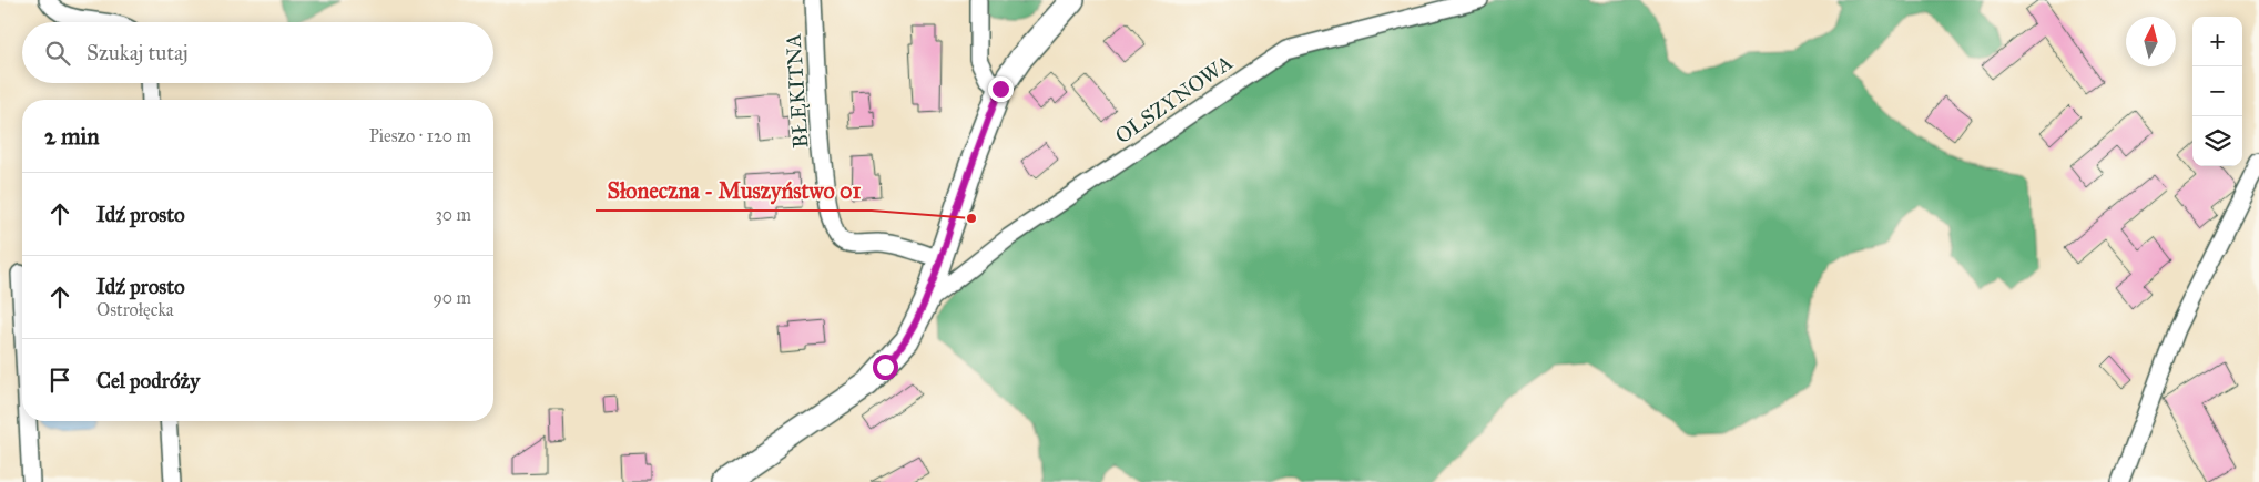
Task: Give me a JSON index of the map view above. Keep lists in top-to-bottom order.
{
  "streets": {
    "street": ["BŁĘKITNA", "OLSZYNOWA"]
  },
  "places": ["Słoneczna - Muszyństwo 01"],
  "north": "top",
  "page": {
    "map_buttons": ["+", "−"],
    "search": "Szukaj tutaj",
    "heading": ["2 min", "Pieszo · 120 m"],
    "list": [
      ["Idź prosto", "30 m"],
      ["Idź prosto", "Ostrołęcka", "90 m"],
      "Cel podróży"
    ]
  }
}
